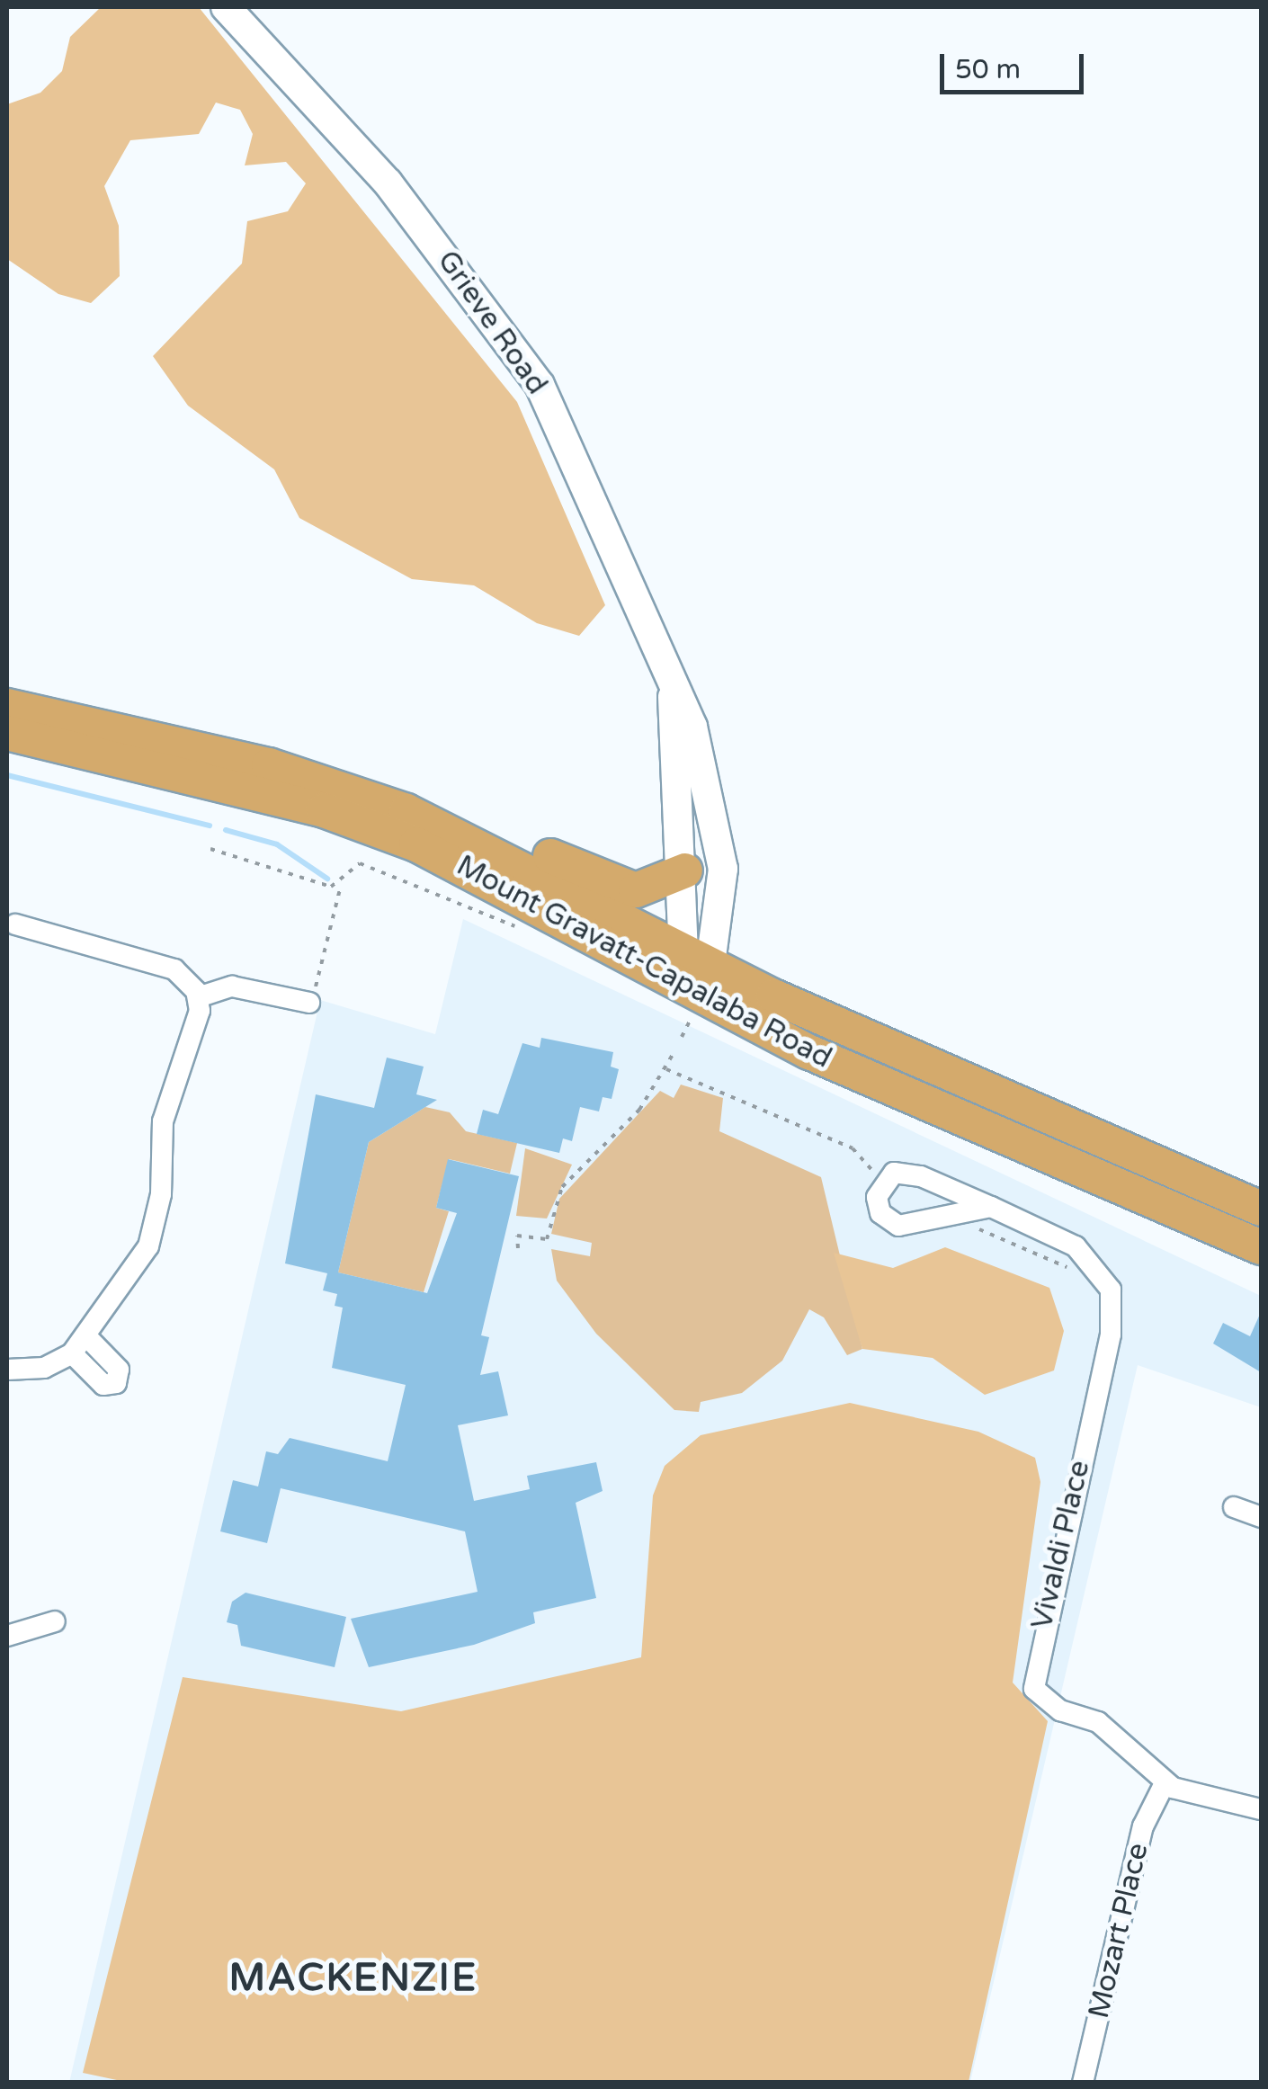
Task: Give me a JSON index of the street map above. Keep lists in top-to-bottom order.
{
  "streets": {
    "highway": ["Mount Gravatt-Capalaba Road"],
    "main road": ["Grieve Road"],
    "street": ["Vivaldi Place", "Mozart Place"]
  },
  "crossings": [
    ["Grieve Road", "Mount Gravatt-Capalaba Road"],
    ["Vivaldi Place", "Mozart Place"]
  ],
  "districts": ["MACKENZIE"],
  "scale_bar": "50 m"
}
